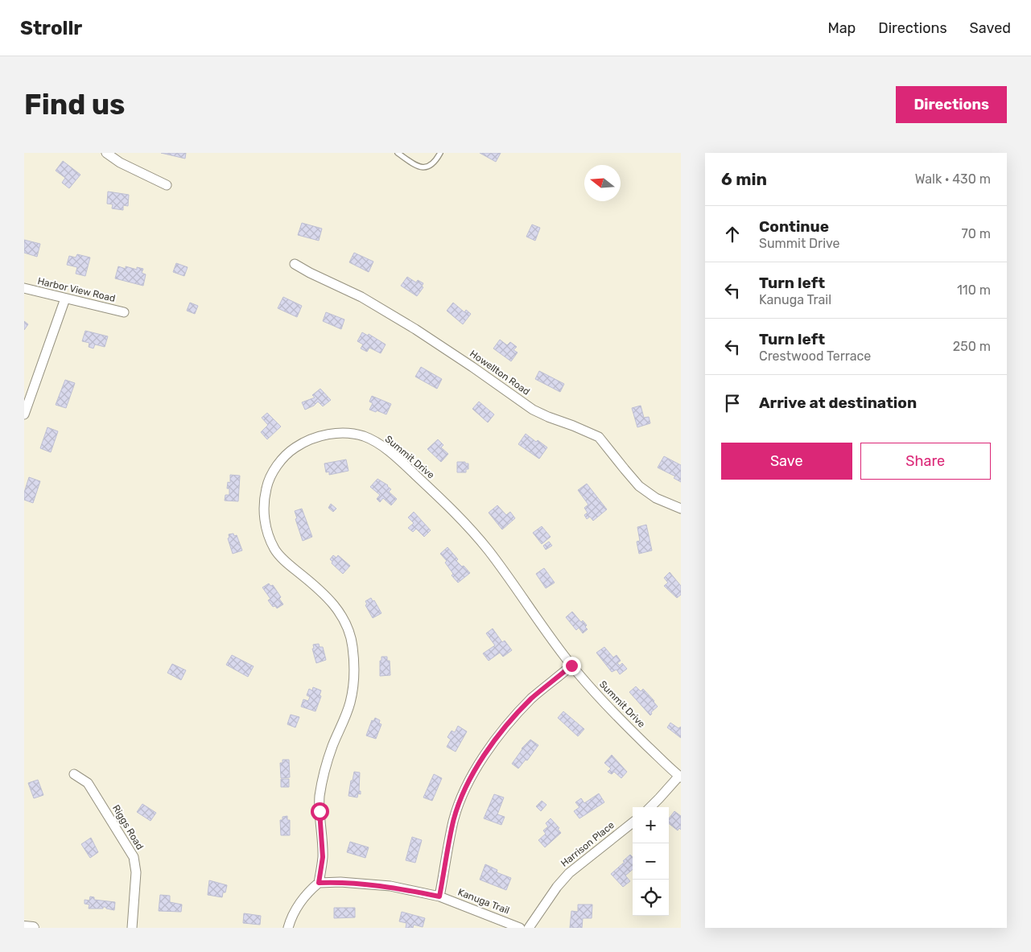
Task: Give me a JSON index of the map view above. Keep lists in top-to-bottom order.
{
  "streets": {
    "street": [
      "Harbor View Road",
      "Howellton Road",
      "Summit Drive",
      "Riggs Road",
      "Harrison Place",
      "Kanuga Trail"
    ]
  },
  "crossings": [
    ["Summit Drive", "Kanuga Trail"]
  ],
  "north": "left",
  "page": {
    "header": "Strollr",
    "nav": ["Map", "Directions", "Saved"],
    "buttons": [
      "Directions",
      ["Save", "Share"]
    ],
    "title": "Find us",
    "heading": ["6 min", "Walk · 430 m"],
    "list": [
      ["Continue", "Summit Drive", "70 m"],
      ["Turn left", "Kanuga Trail", "110 m"],
      ["Turn left", "Crestwood Terrace", "250 m"],
      "Arrive at destination"
    ],
    "map_buttons": ["+", "−"]
  }
}
